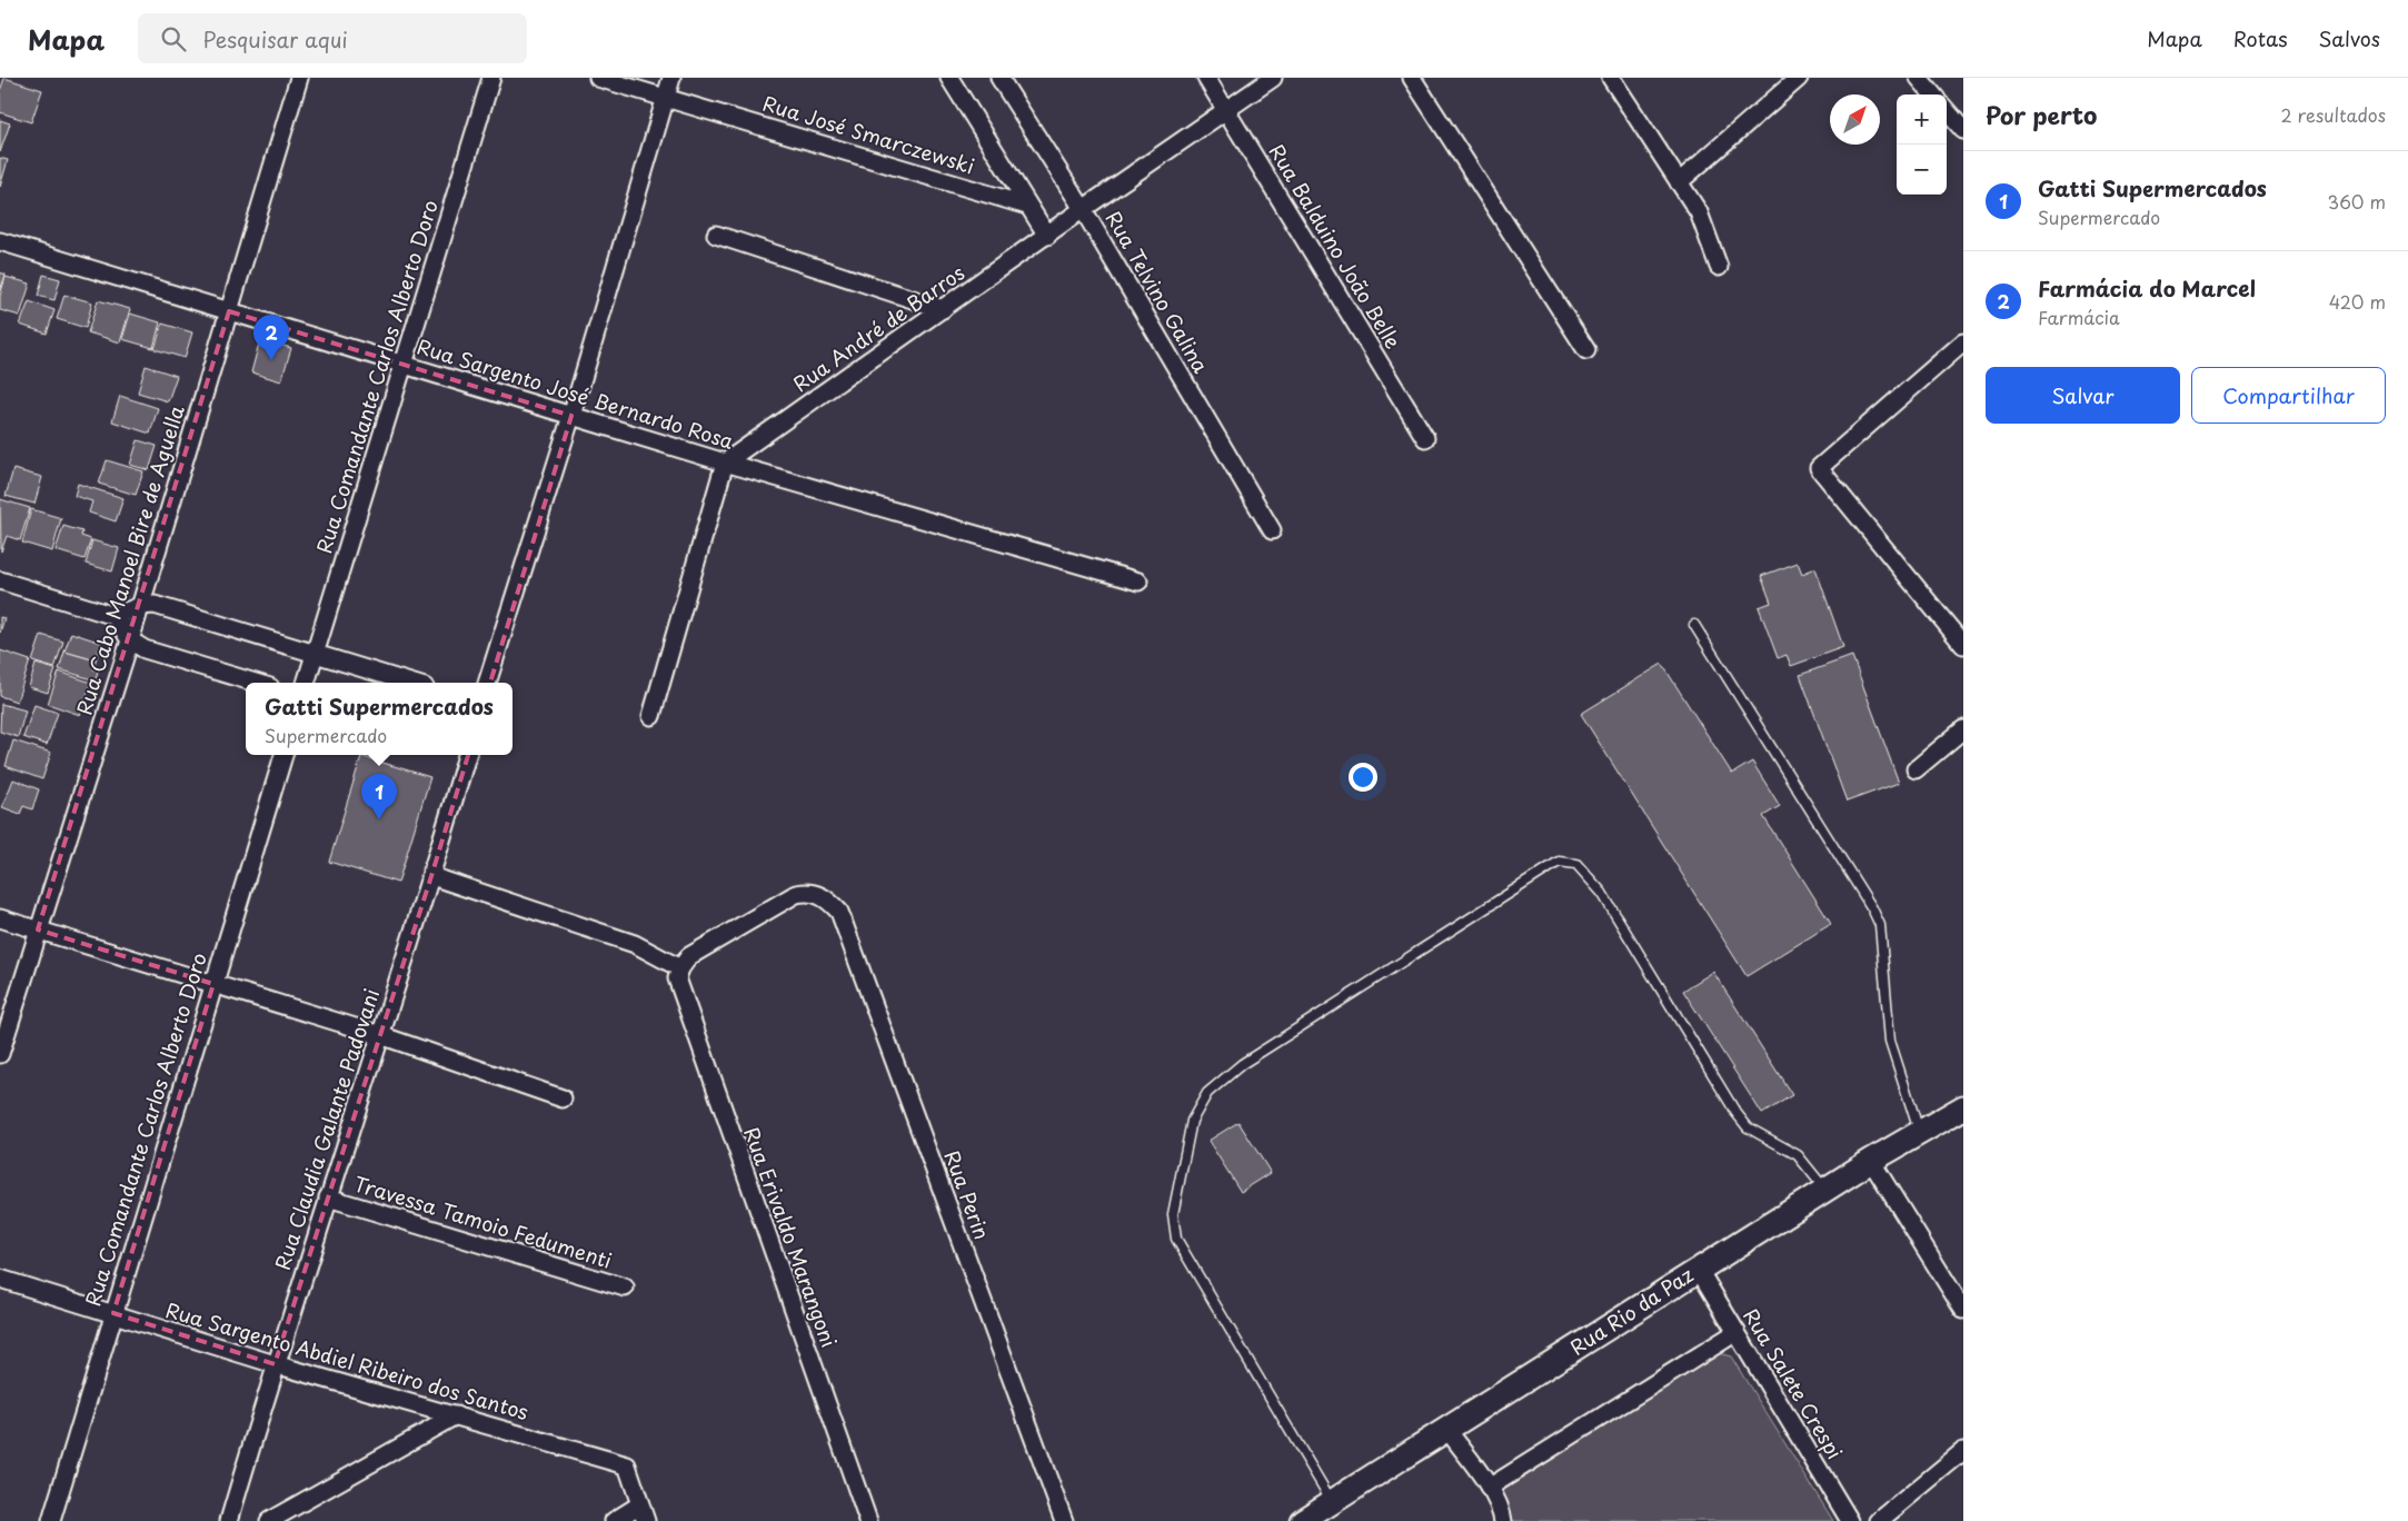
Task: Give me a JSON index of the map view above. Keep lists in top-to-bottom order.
{
  "streets": {
    "main road": ["Rua Rio da Paz"],
    "street": [
      "Rua José Smarczewski",
      "Rua Balduino João Belle",
      "Rua Telvino Galina",
      "Rua André de Barros",
      "Rua Comandante Carlos Alberto Doro",
      "Rua Sargento José Bernardo Rosa",
      "Rua Cabo Manoel Bire de Aguella",
      "Rua Claudia Galante Padovani",
      "Rua Perin",
      "Travessa Tamoio Fedumenti",
      "Rua Erivaldo Marangoni",
      "Rua Sargento Abdiel Ribeiro dos Santos",
      "Rua Salete Crespi"
    ]
  },
  "crossings": [
    ["Rua Balduino João Belle", "Rua André de Barros"],
    ["Rua Telvino Galina", "Rua André de Barros"],
    ["Rua André de Barros", "Rua Sargento José Bernardo Rosa"],
    ["Rua Comandante Carlos Alberto Doro", "Rua Sargento José Bernardo Rosa"],
    ["Rua Comandante Carlos Alberto Doro", "Rua Sargento Abdiel Ribeiro dos Santos"],
    ["Rua Sargento José Bernardo Rosa", "Rua Cabo Manoel Bire de Aguella"],
    ["Rua Claudia Galante Padovani", "Travessa Tamoio Fedumenti"],
    ["Rua Claudia Galante Padovani", "Rua Sargento Abdiel Ribeiro dos Santos"],
    ["Rua Perin", "Rua Erivaldo Marangoni"],
    ["Rua Rio da Paz", "Rua Salete Crespi"]
  ],
  "north": "top right",
  "page": {
    "header": "Mapa",
    "search": "Pesquisar aqui",
    "nav": ["Mapa", "Rotas", "Salvos"],
    "heading": ["Por perto", "2 resultados"],
    "map_buttons": ["+", "−"],
    "list": [
      {
        "mark": "1",
        "name": "Gatti Supermercados",
        "note": "Supermercado",
        "value": "360 m"
      },
      {
        "mark": "2",
        "name": "Farmácia do Marcel",
        "note": "Farmácia",
        "value": "420 m"
      }
    ],
    "pins": ["2", "1"],
    "buttons": ["Salvar", "Compartilhar"],
    "popup": ["Gatti Supermercados", "Supermercado"]
  }
}
